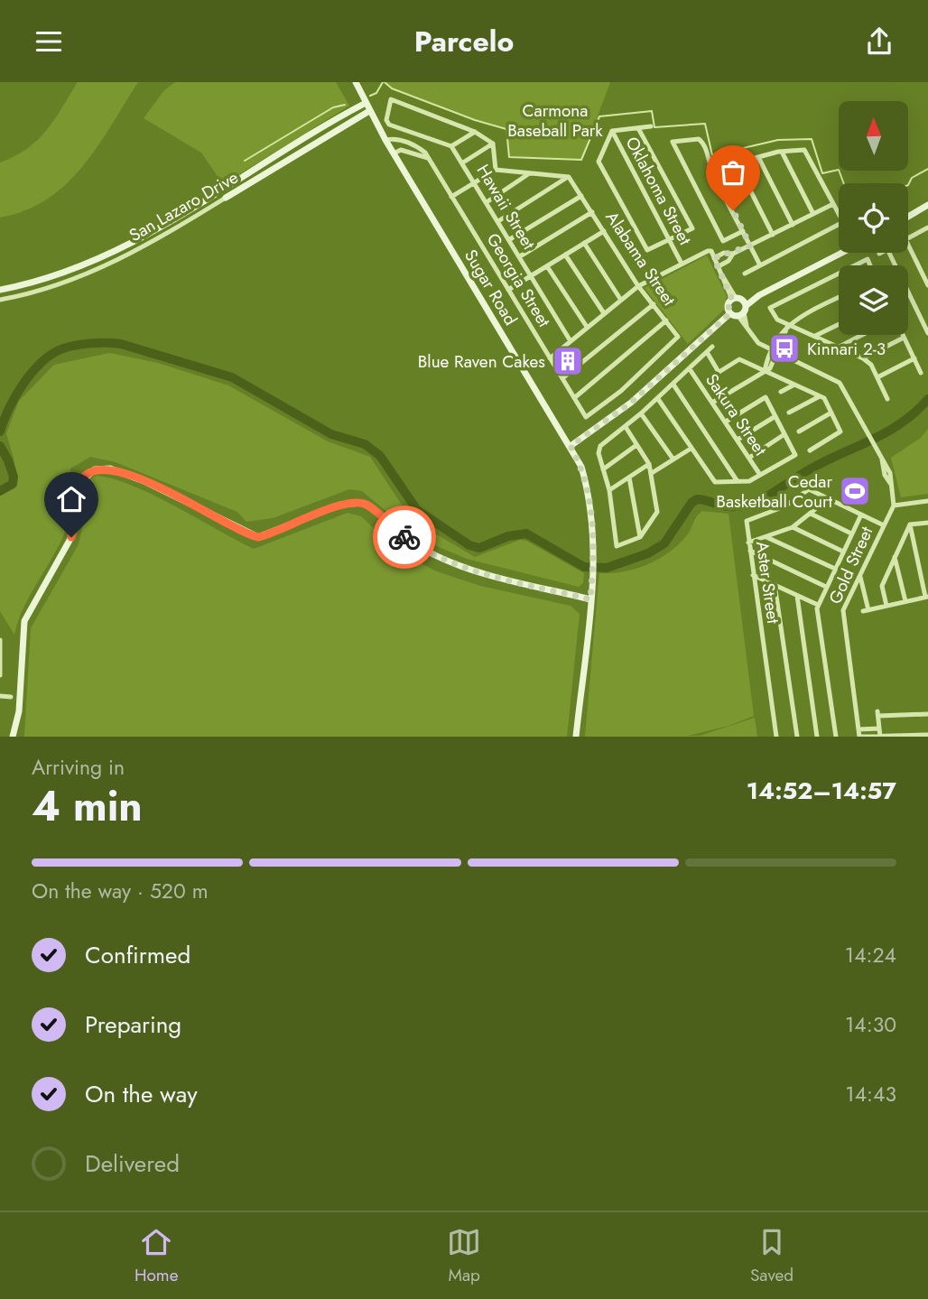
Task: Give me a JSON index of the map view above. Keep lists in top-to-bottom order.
{
  "streets": {
    "main road": ["San Lazaro Drive", "Sugar Road"],
    "street": [
      "Oklahoma Street",
      "Hawaii Street",
      "Alabama Street",
      "Georgia Street",
      "Sakura Street",
      "Gold Street",
      "Aster Street"
    ]
  },
  "crossings": [
    ["San Lazaro Drive", "Sugar Road"],
    ["Alabama Street", "Georgia Street"],
    ["Gold Street", "Aster Street"]
  ],
  "parks": ["Carmona Baseball Park"],
  "places": {
    "bus stop": ["Kinnari 2-3"],
    "building": ["Blue Raven Cakes"],
    "sports": ["Cedar Basketball Court"]
  },
  "north": "top",
  "page": {
    "header": "Parcelo",
    "heading": ["4 min", "Arriving in", "14:52–14:57"],
    "bar": "On the way · 520 m",
    "list": [
      ["Confirmed", "14:24"],
      ["Preparing", "14:30"],
      ["On the way", "14:43"],
      "Delivered"
    ],
    "tabs": ["Home", "Map", "Saved"]
  }
}
